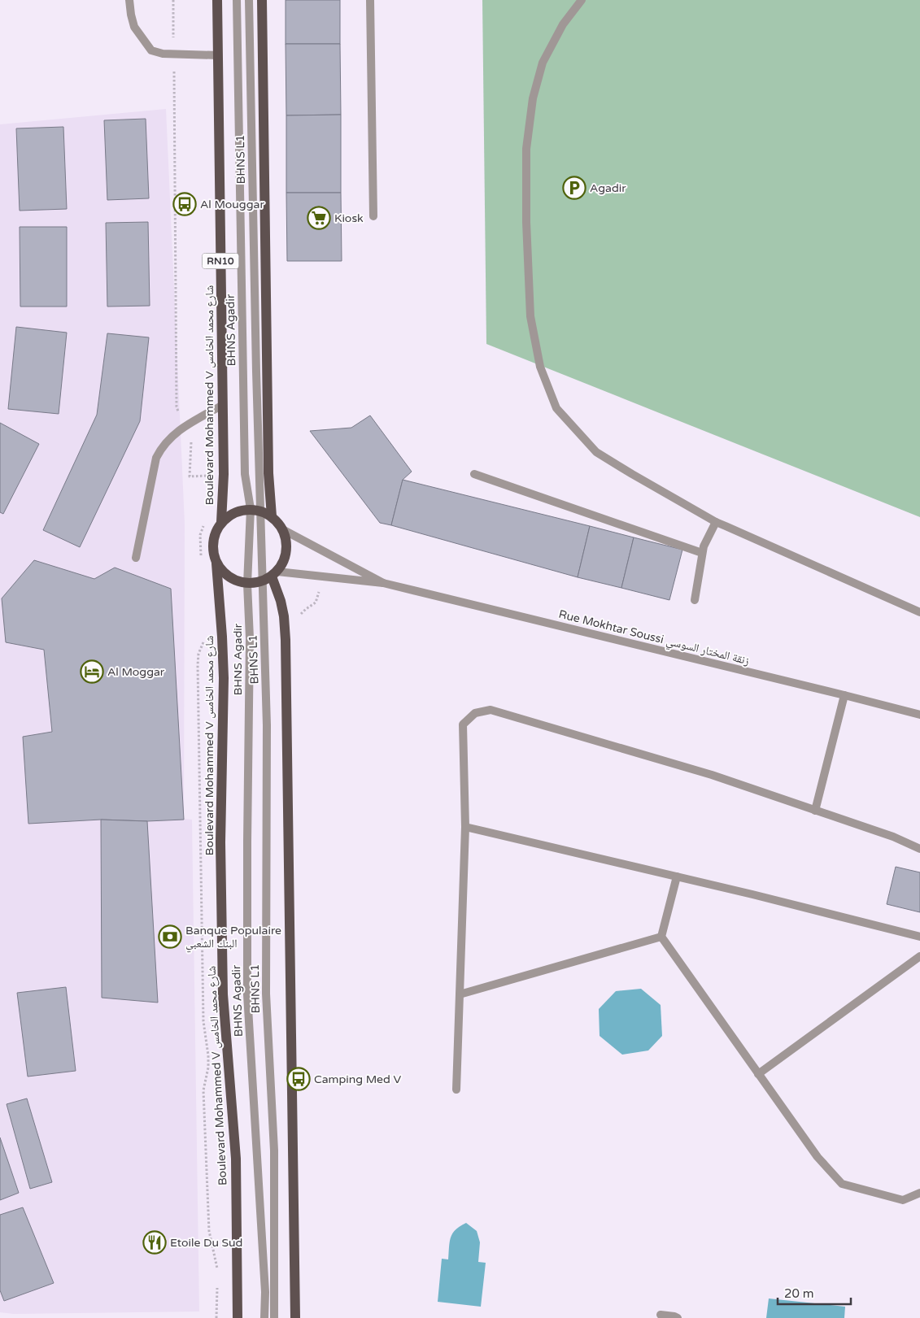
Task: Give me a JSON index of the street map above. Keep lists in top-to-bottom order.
{
  "streets": {
    "main road": ["RN10", "Boulevard Mohammed V شارع محمد الخامس"],
    "street": ["BHNS L1", "BHNS Agadir", "Rue Mokhtar Soussi زنقة المختار السوسي"]
  },
  "crossings": [
    ["BHNS L1", "BHNS Agadir"],
    ["RN10", "Boulevard Mohammed V شارع محمد الخامس"]
  ],
  "places": {
    "parking": ["Agadir"],
    "bus stop": ["Al Mouggar", "Camping Med V"],
    "supermarket": ["Kiosk"],
    "hotel": ["Al Moggar"],
    "bank": ["Banque Populaire البنك الشعبي"],
    "restaurant": ["Etoile Du Sud"]
  },
  "scale_bar": "20 m"
}
